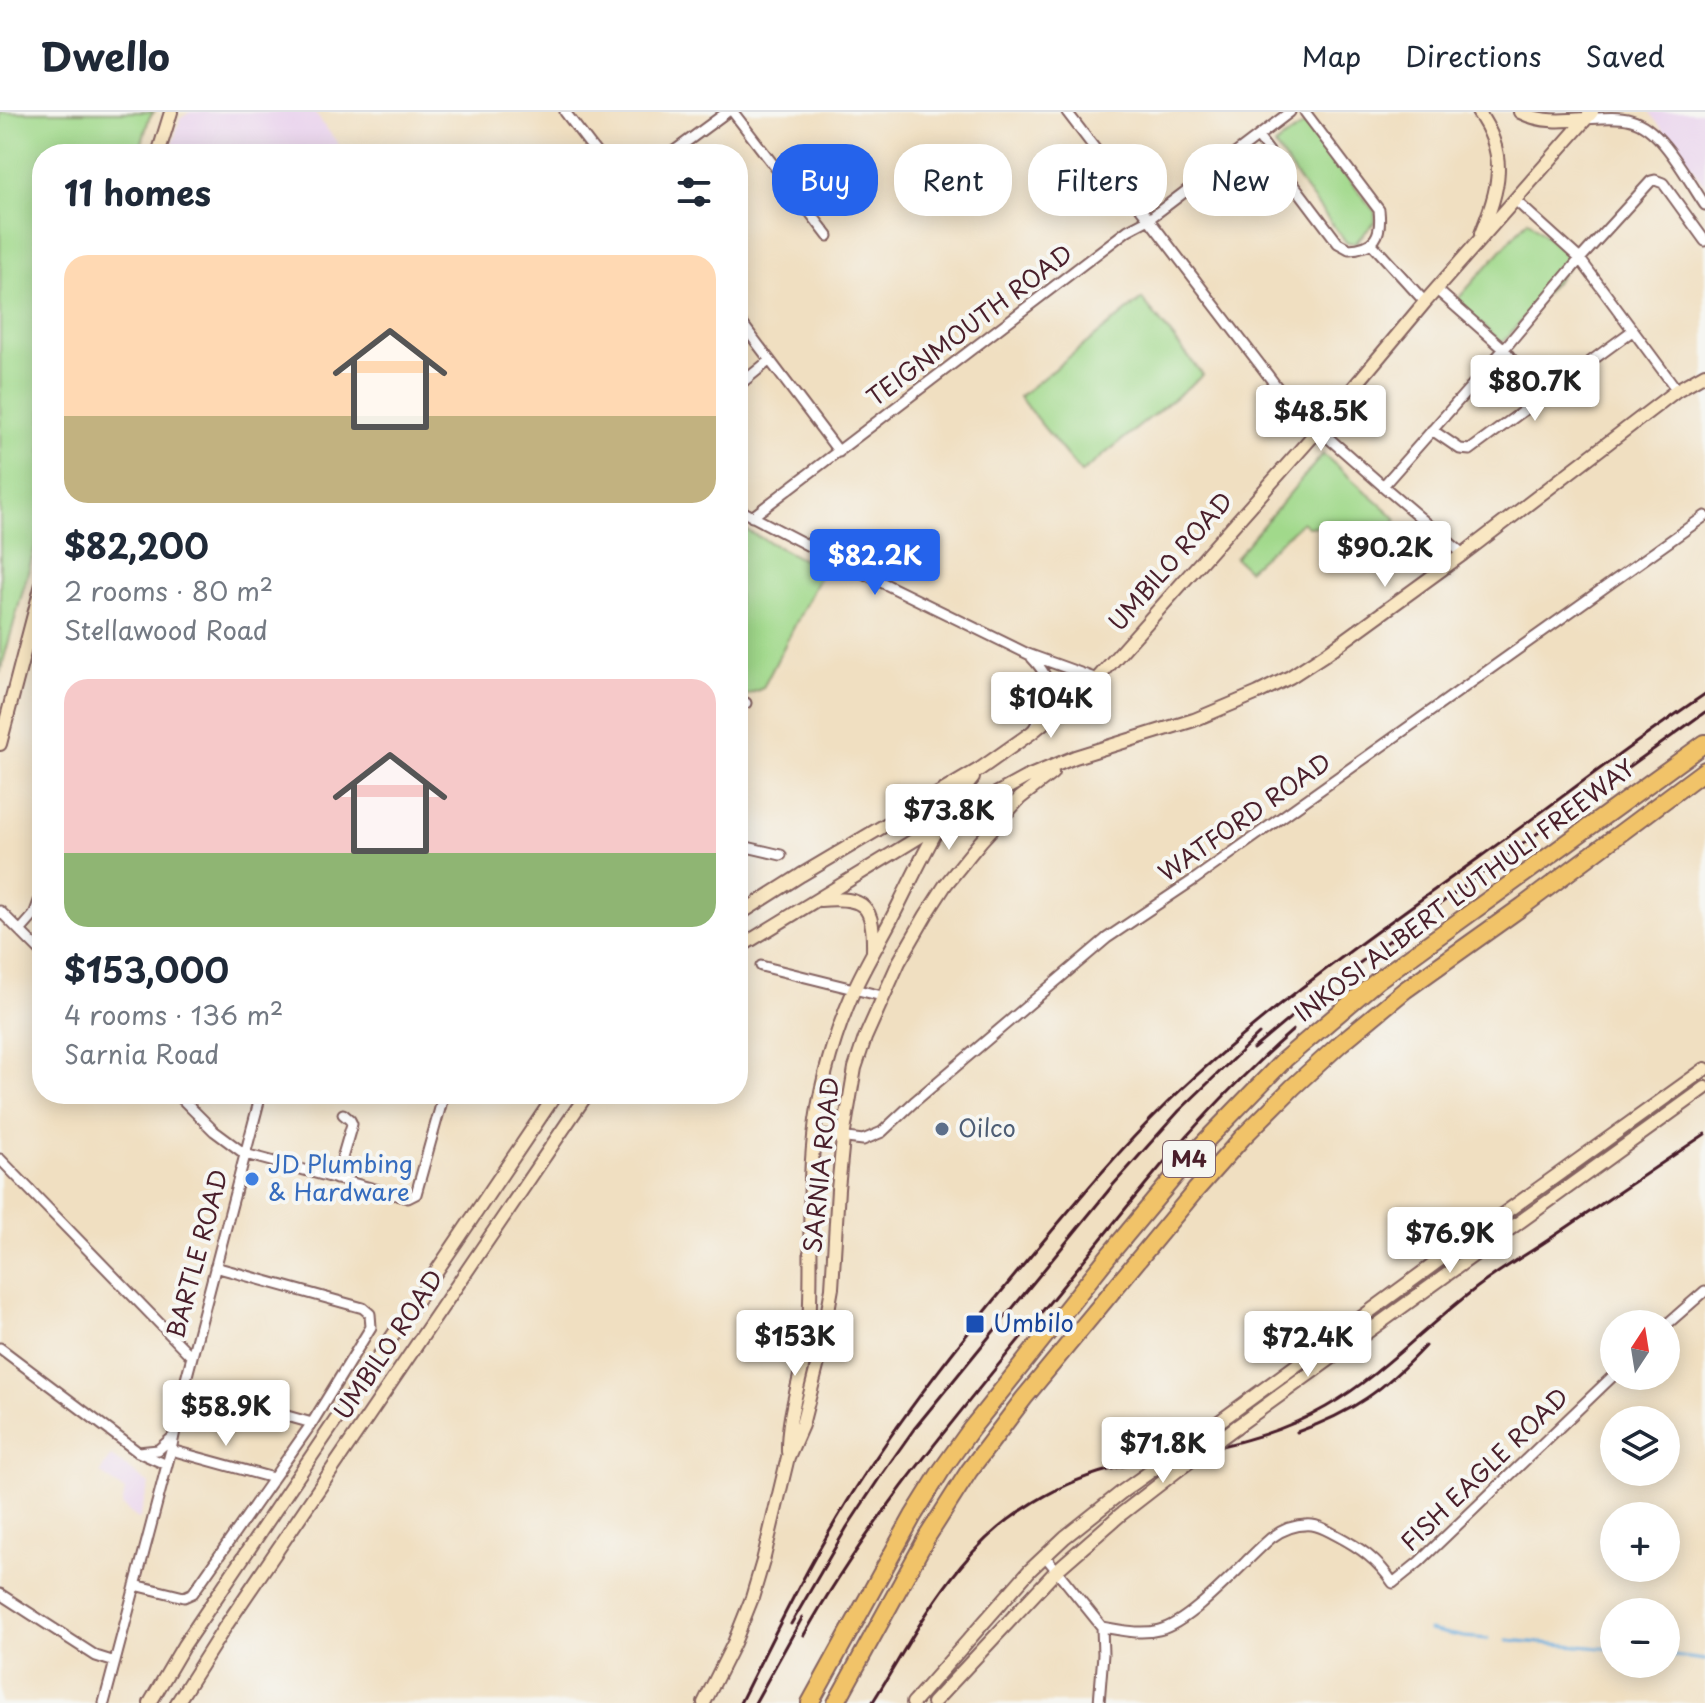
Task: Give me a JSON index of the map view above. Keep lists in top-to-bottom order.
{
  "streets": {
    "highway": ["INKOSI ALBERT LUTHULI FREEWAY", "M4"],
    "main road": ["UMBILO ROAD", "SARNIA ROAD"],
    "street": [
      "TEIGNMOUTH ROAD",
      "WATFORD ROAD",
      "BARTLE ROAD",
      "FISH EAGLE ROAD"
    ]
  },
  "crossings": [
    ["UMBILO ROAD", "SARNIA ROAD"],
    ["WATFORD ROAD", "SARNIA ROAD"]
  ],
  "places": {
    "other": ["Oilco", "JD Plumbing & Hardware"],
    "transit": ["Umbilo"]
  },
  "north": "top",
  "page": {
    "header": "Dwello",
    "nav": ["Map", "Directions", "Saved"],
    "chip": [
      "Buy",
      "Rent",
      "Filters",
      "New"
    ],
    "heading": "11 homes",
    "list": [
      {
        "name": "$82,200",
        "note": "2 rooms · 80 m² · Stellawood Road"
      },
      {
        "name": "$153,000",
        "note": "4 rooms · 136 m² · Sarnia Road"
      }
    ],
    "price": [
      "$80.7K",
      "$48.5K",
      "$90.2K",
      "$82.2K",
      "$104K",
      "$73.8K",
      "$76.9K",
      "$153K",
      "$72.4K",
      "$58.9K",
      "$71.8K"
    ],
    "map_buttons": ["+", "−"]
  }
}
